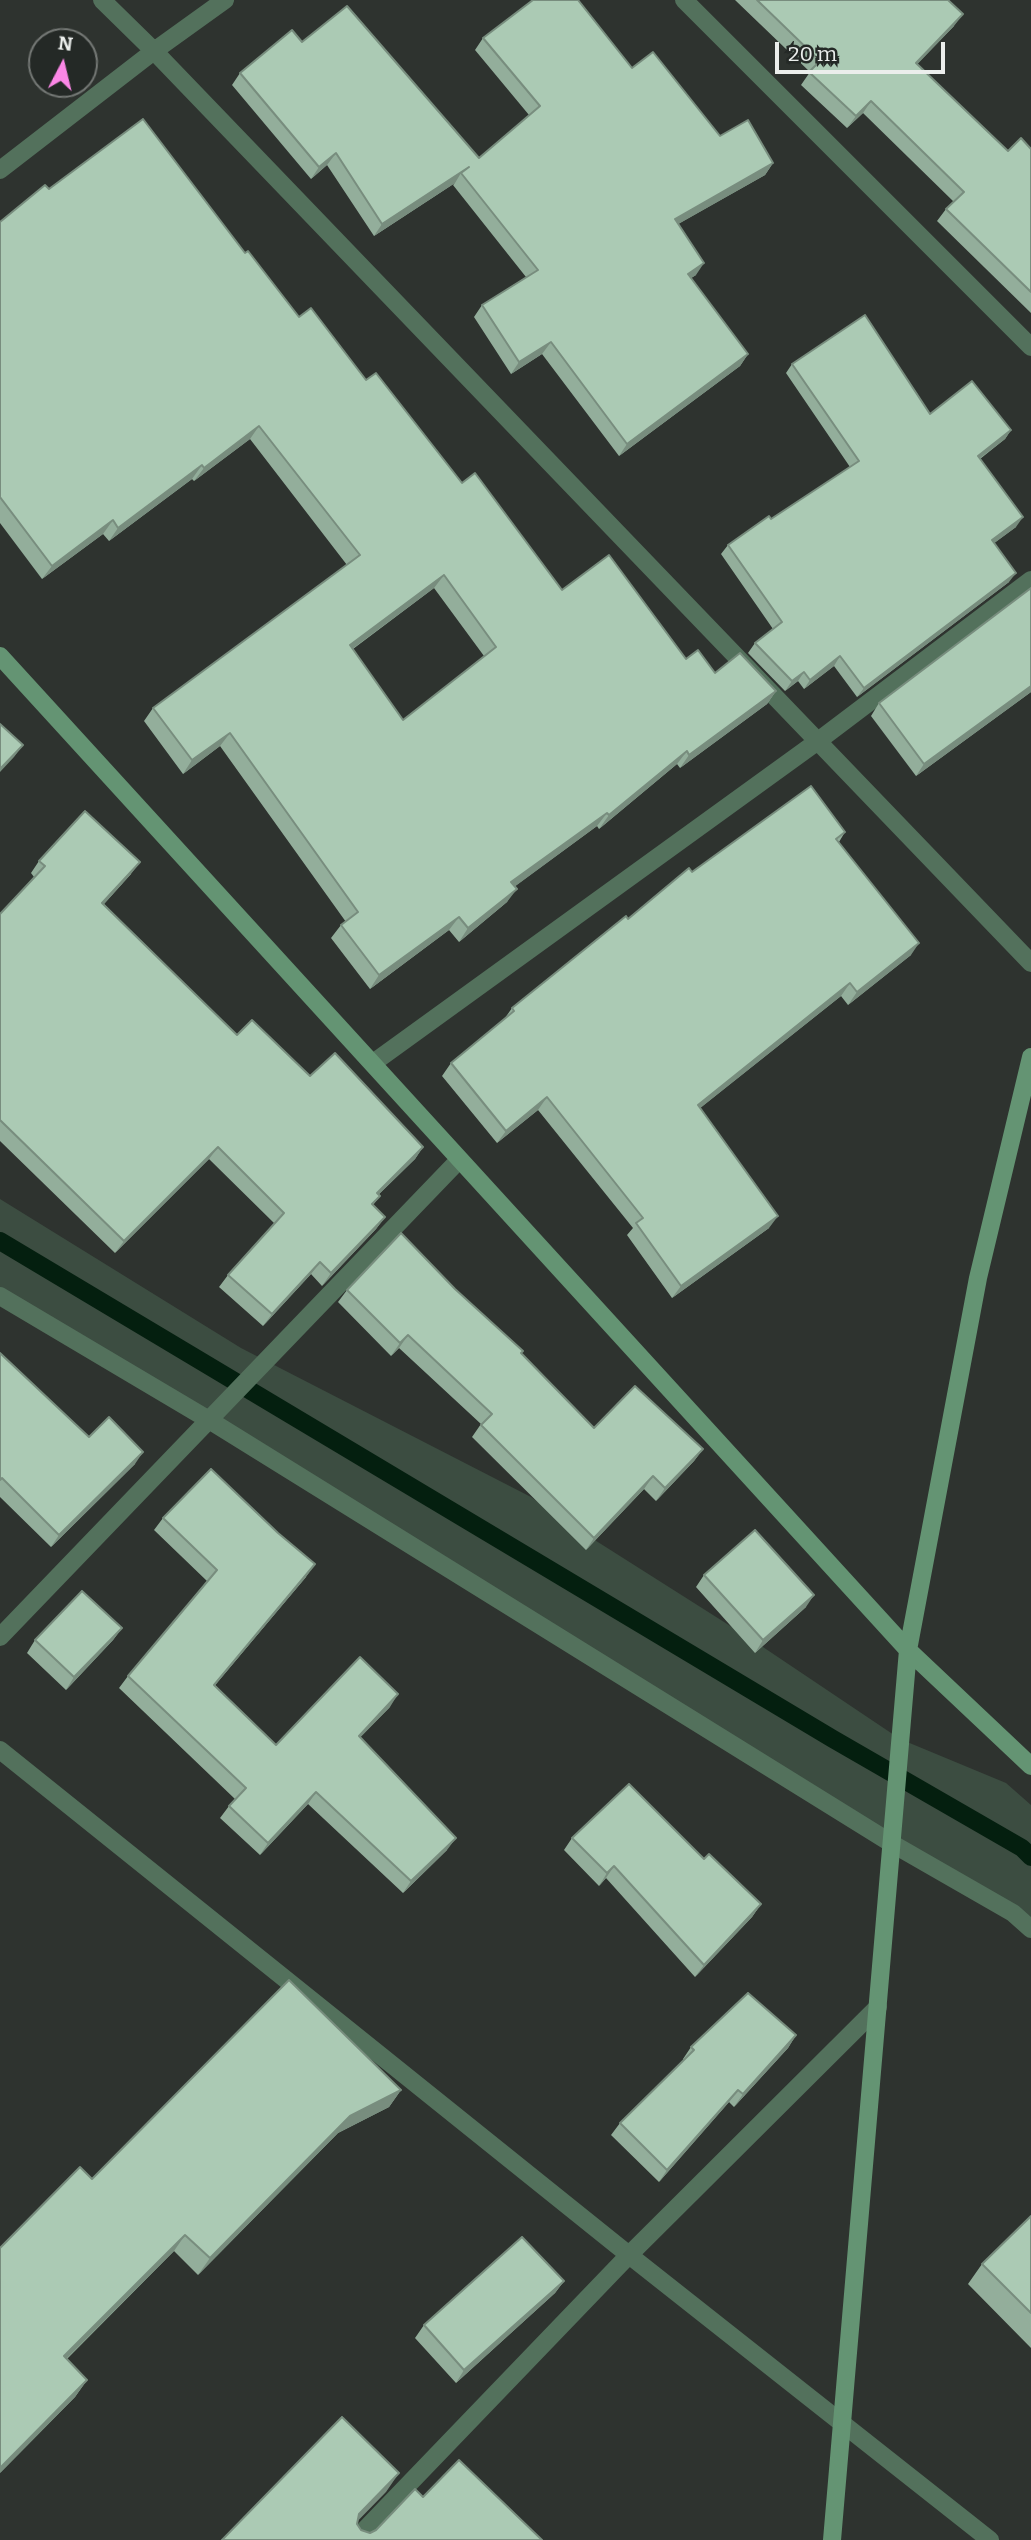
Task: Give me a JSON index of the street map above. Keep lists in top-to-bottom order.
{
  "scale_bar": "20 m",
  "north": "top"
}
